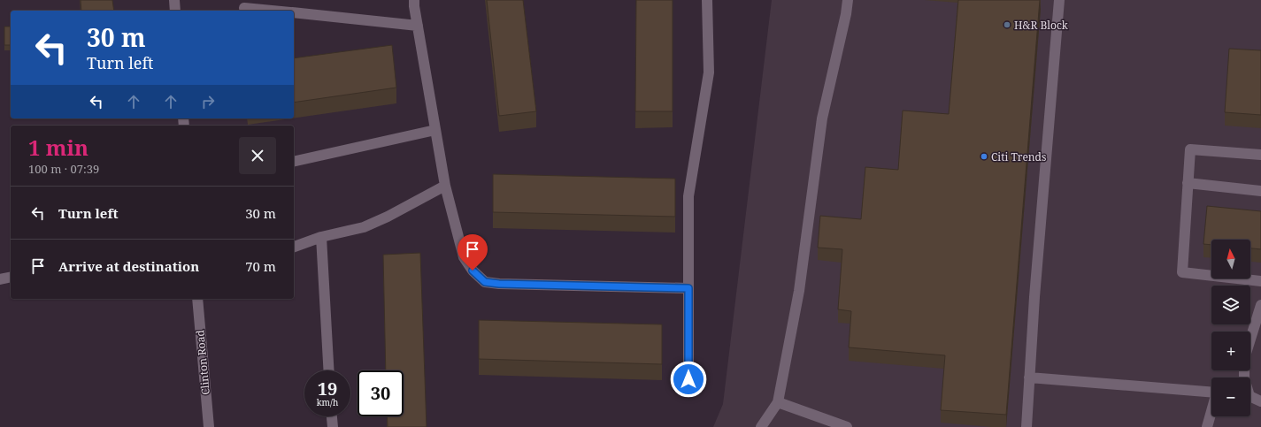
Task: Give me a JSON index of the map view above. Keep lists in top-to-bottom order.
{
  "streets": {
    "street": ["Clinton Road"]
  },
  "places": ["H&R Block", "Citi Trends"],
  "north": "top",
  "page": {
    "turn": ["30 m", "Turn left"],
    "heading": ["1 min", "100 m · 07:39"],
    "list": [
      {
        "name": "Turn left",
        "value": "30 m"
      },
      {
        "name": "Arrive at destination",
        "value": "70 m"
      }
    ],
    "map_buttons": ["+", "−"],
    "speed": "19 km/h",
    "limit": "30"
  }
}
